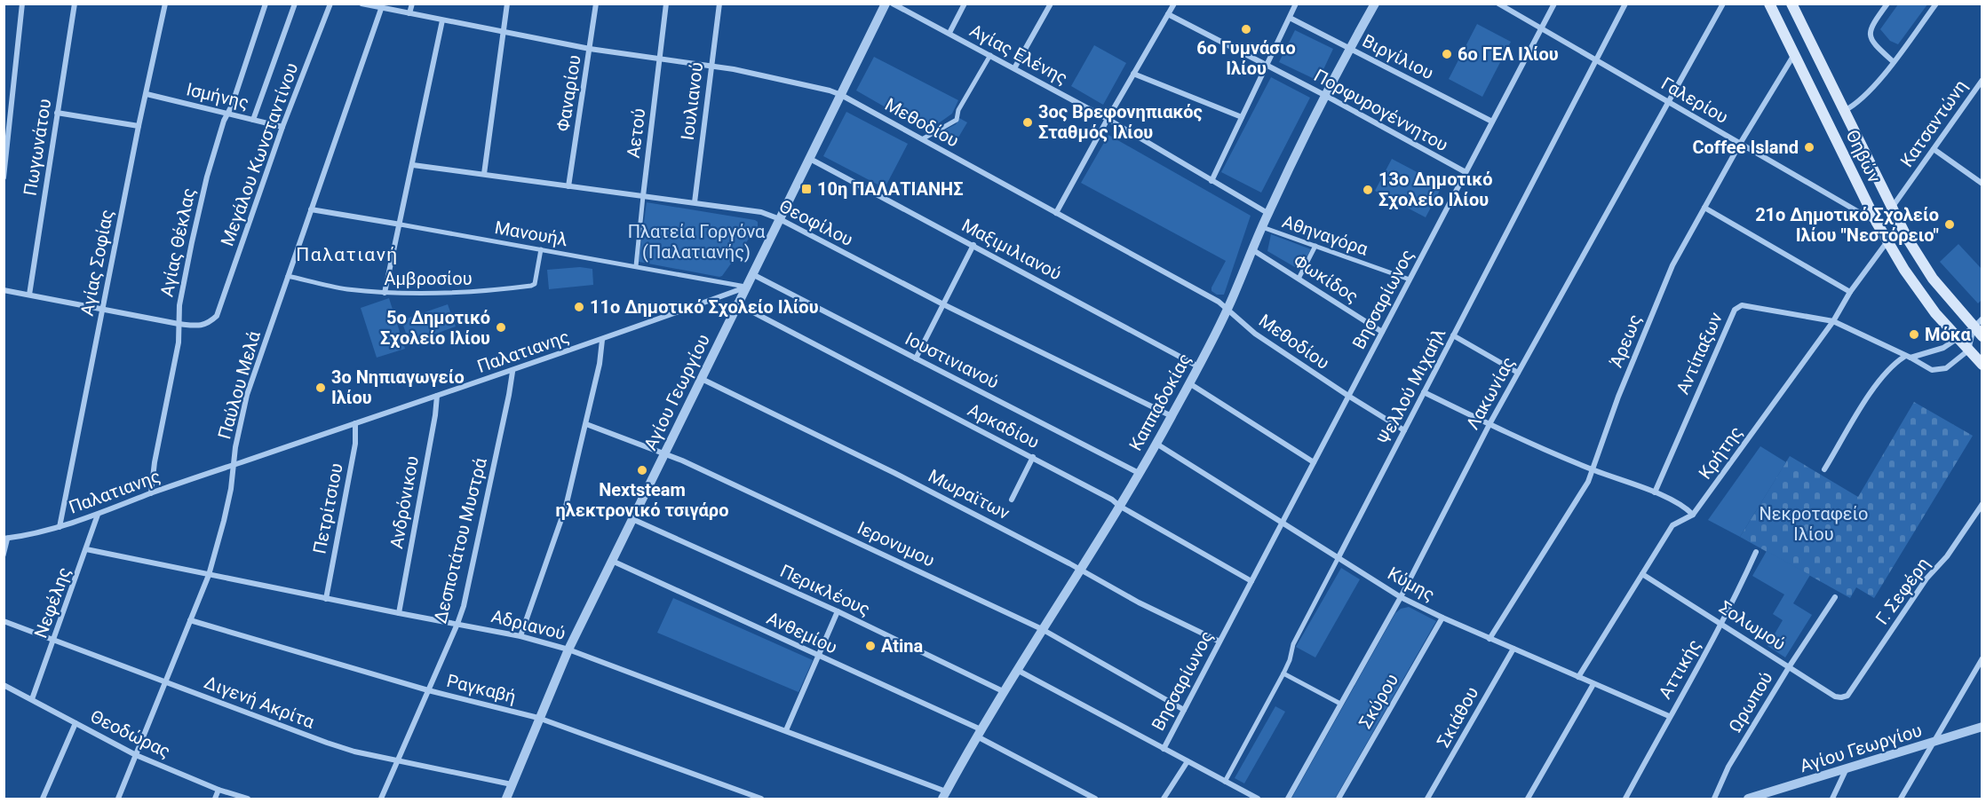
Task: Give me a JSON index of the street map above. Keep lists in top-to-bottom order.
{
  "streets": {
    "main road": ["Θηβών"],
    "street": [
      "Αγίας Ελένης",
      "Βιργίλιου",
      "Φαναρίου",
      "Ισμήνης",
      "Γαλερίου",
      "Ιουλιανού",
      "Πορφυρογέννητου",
      "Μεθοδίου",
      "Κατσαντώνη",
      "Αετού",
      "Πωγωνάτου",
      "Μεγάλου Κωνσταντίνου",
      "Θεοφίλου",
      "Μανουήλ",
      "Αθηναγόρα",
      "Αγίας Θέκλας",
      "Μαξιμιλιανού",
      "Αγίας Σοφίας",
      "Αμβροσίου",
      "Φωκίδος",
      "Βησσαρίωνος",
      "Άρεως",
      "Παλατιανης",
      "Αντίπαξων",
      "Ιουστινιανού",
      "Παύλου Μελά",
      "Ψελλού Μιχαήλ",
      "Αγίου Γεωργίου",
      "Λακωνίας",
      "Καππαδοκίας",
      "Αρκαδίου",
      "Κρήτης",
      "Μωραϊτων",
      "Ανδρόνικου",
      "Πετρίτσιου",
      "Δεσποτάτου Μυστρά",
      "Ιερονυμου",
      "Κύμης",
      "Περικλέους",
      "Γ. Σεφέρη",
      "Νεφέλης",
      "Αδριανού",
      "Σολωμού",
      "Ανθεμίου",
      "Αττικής",
      "Ραγκαβή",
      "Σκύρου",
      "Διγενή Ακρίτα",
      "Ωρωπού",
      "Σκιάθου",
      "Θεοδώρας"
    ]
  },
  "crossings": [
    ["Αγίας Ελένης", "Καππαδοκίας"],
    ["Βιργίλιου", "Βησσαρίωνος"],
    ["Βιργίλιου", "Καππαδοκίας"],
    ["Φαναρίου", "Μεθοδίου"],
    ["Φαναρίου", "Θεοφίλου"],
    ["Ισμήνης", "Μεγάλου Κωνσταντίνου"],
    ["Ισμήνης", "Αγίας Θέκλας"],
    ["Ισμήνης", "Αγίας Σοφίας"],
    ["Γαλερίου", "Θηβών"],
    ["Γαλερίου", "Βησσαρίωνος"],
    ["Γαλερίου", "Άρεως"],
    ["Γαλερίου", "Ψελλού Μιχαήλ"],
    ["Γαλερίου", "Λακωνίας"],
    ["Ιουλιανού", "Μεθοδίου"],
    ["Ιουλιανού", "Θεοφίλου"],
    ["Πορφυρογέννητου", "Βησσαρίωνος"],
    ["Πορφυρογέννητου", "Καππαδοκίας"],
    ["Μεθοδίου", "Αετού"],
    ["Μεθοδίου", "Βησσαρίωνος"],
    ["Μεθοδίου", "Παύλου Μελά"],
    ["Μεθοδίου", "Ψελλού Μιχαήλ"],
    ["Μεθοδίου", "Αγίου Γεωργίου"],
    ["Μεθοδίου", "Καππαδοκίας"],
    ["Κατσαντώνη", "Θηβών"],
    ["Αετού", "Θεοφίλου"],
    ["Αετού", "Μανουήλ"],
    ["Μεγάλου Κωνσταντίνου", "Αγίας Θέκλας"],
    ["Θηβών", "Άρεως"],
    ["Θηβών", "Αντίπαξων"],
    ["Θηβών", "Κρήτης"],
    ["Θεοφίλου", "Αγίου Γεωργίου"],
    ["Θεοφίλου", "Καππαδοκίας"],
    ["Μανουήλ", "Αμβροσίου"],
    ["Μανουήλ", "Παλατιανης"],
    ["Μανουήλ", "Παύλου Μελά"],
    ["Μανουήλ", "Αγίου Γεωργίου"],
    ["Αθηναγόρα", "Βησσαρίωνος"],
    ["Αθηναγόρα", "Καππαδοκίας"],
    ["Αγίας Θέκλας", "Παλατιανης"],
    ["Μαξιμιλιανού", "Αγίου Γεωργίου"],
    ["Μαξιμιλιανού", "Καππαδοκίας"],
    ["Αγίας Σοφίας", "Παλατιανης"],
    ["Αμβροσίου", "Παύλου Μελά"],
    ["Φωκίδος", "Βησσαρίωνος"],
    ["Φωκίδος", "Καππαδοκίας"],
    ["Βησσαρίωνος", "Αρκαδίου"],
    ["Βησσαρίωνος", "Μωραϊτων"],
    ["Βησσαρίωνος", "Ιερονυμου"],
    ["Βησσαρίωνος", "Κύμης"],
    ["Άρεως", "Κύμης"],
    ["Παλατιανης", "Παύλου Μελά"],
    ["Παλατιανης", "Αγίου Γεωργίου"],
    ["Παλατιανης", "Ανδρόνικου"],
    ["Παλατιανης", "Πετρίτσιου"],
    ["Παλατιανης", "Δεσποτάτου Μυστρά"],
    ["Παλατιανης", "Νεφέλης"],
    ["Αντίπαξων", "Κρήτης"],
    ["Ιουστινιανού", "Αγίου Γεωργίου"],
    ["Ιουστινιανού", "Καππαδοκίας"],
    ["Παύλου Μελά", "Αδριανού"],
    ["Παύλου Μελά", "Ραγκαβή"],
    ["Παύλου Μελά", "Διγενή Ακρίτα"],
    ["Παύλου Μελά", "Θεοδώρας"],
    ["Ψελλού Μιχαήλ", "Κύμης"],
    ["Αγίου Γεωργίου", "Αρκαδίου"],
    ["Αγίου Γεωργίου", "Μωραϊτων"],
    ["Αγίου Γεωργίου", "Ιερονυμου"],
    ["Αγίου Γεωργίου", "Περικλέους"],
    ["Αγίου Γεωργίου", "Αδριανού"],
    ["Αγίου Γεωργίου", "Ανθεμίου"],
    ["Αγίου Γεωργίου", "Ραγκαβή"],
    ["Αγίου Γεωργίου", "Διγενή Ακρίτα"],
    ["Λακωνίας", "Κύμης"],
    ["Καππαδοκίας", "Αρκαδίου"],
    ["Καππαδοκίας", "Μωραϊτων"],
    ["Καππαδοκίας", "Ιερονυμου"],
    ["Καππαδοκίας", "Κύμης"],
    ["Καππαδοκίας", "Περικλέους"],
    ["Καππαδοκίας", "Αδριανού"],
    ["Καππαδοκίας", "Ανθεμίου"],
    ["Κρήτης", "Κύμης"],
    ["Κρήτης", "Σολωμού"],
    ["Ανδρόνικου", "Αδριανού"],
    ["Πετρίτσιου", "Αδριανού"],
    ["Δεσποτάτου Μυστρά", "Αδριανού"],
    ["Δεσποτάτου Μυστρά", "Ραγκαβή"],
    ["Δεσποτάτου Μυστρά", "Διγενή Ακρίτα"],
    ["Κύμης", "Αττικής"],
    ["Κύμης", "Σκύρου"],
    ["Κύμης", "Σκιάθου"],
    ["Γ. Σεφέρη", "Σολωμού"],
    ["Νεφέλης", "Αδριανού"],
    ["Νεφέλης", "Διγενή Ακρίτα"],
    ["Νεφέλης", "Θεοδώρας"],
    ["Σολωμού", "Αττικής"],
    ["Σολωμού", "Ωρωπού"]
  ],
  "districts": ["Παλατιανή"],
  "parks": ["Πλατεία Γοργόνα (Παλατιανής)", "Νεκροταφείο Ιλίου"],
  "places": {
    "other": [
      "6ο Γυμνάσιο Ιλίου",
      "6ο ΓΕΛ Ιλίου",
      "3ος Βρεφονηπιακός Σταθμός Ιλίου",
      "Coffee Island",
      "13ο Δημοτικό Σχολείο Ιλίου",
      "21ο Δημοτικό Σχολείο Ιλίου \"Νεστόρειο\"",
      "11ο Δημοτικό Σχολείο Ιλίου",
      "5ο Δημοτικό Σχολείο Ιλίου",
      "Μόκα",
      "3ο Νηπιαγωγείο Ιλίου",
      "Nextsteam ηλεκτρονικό τσιγάρο",
      "Atina"
    ],
    "transit": ["10η ΠΑΛΑΤΙΑΝΗΣ"]
  }
}
